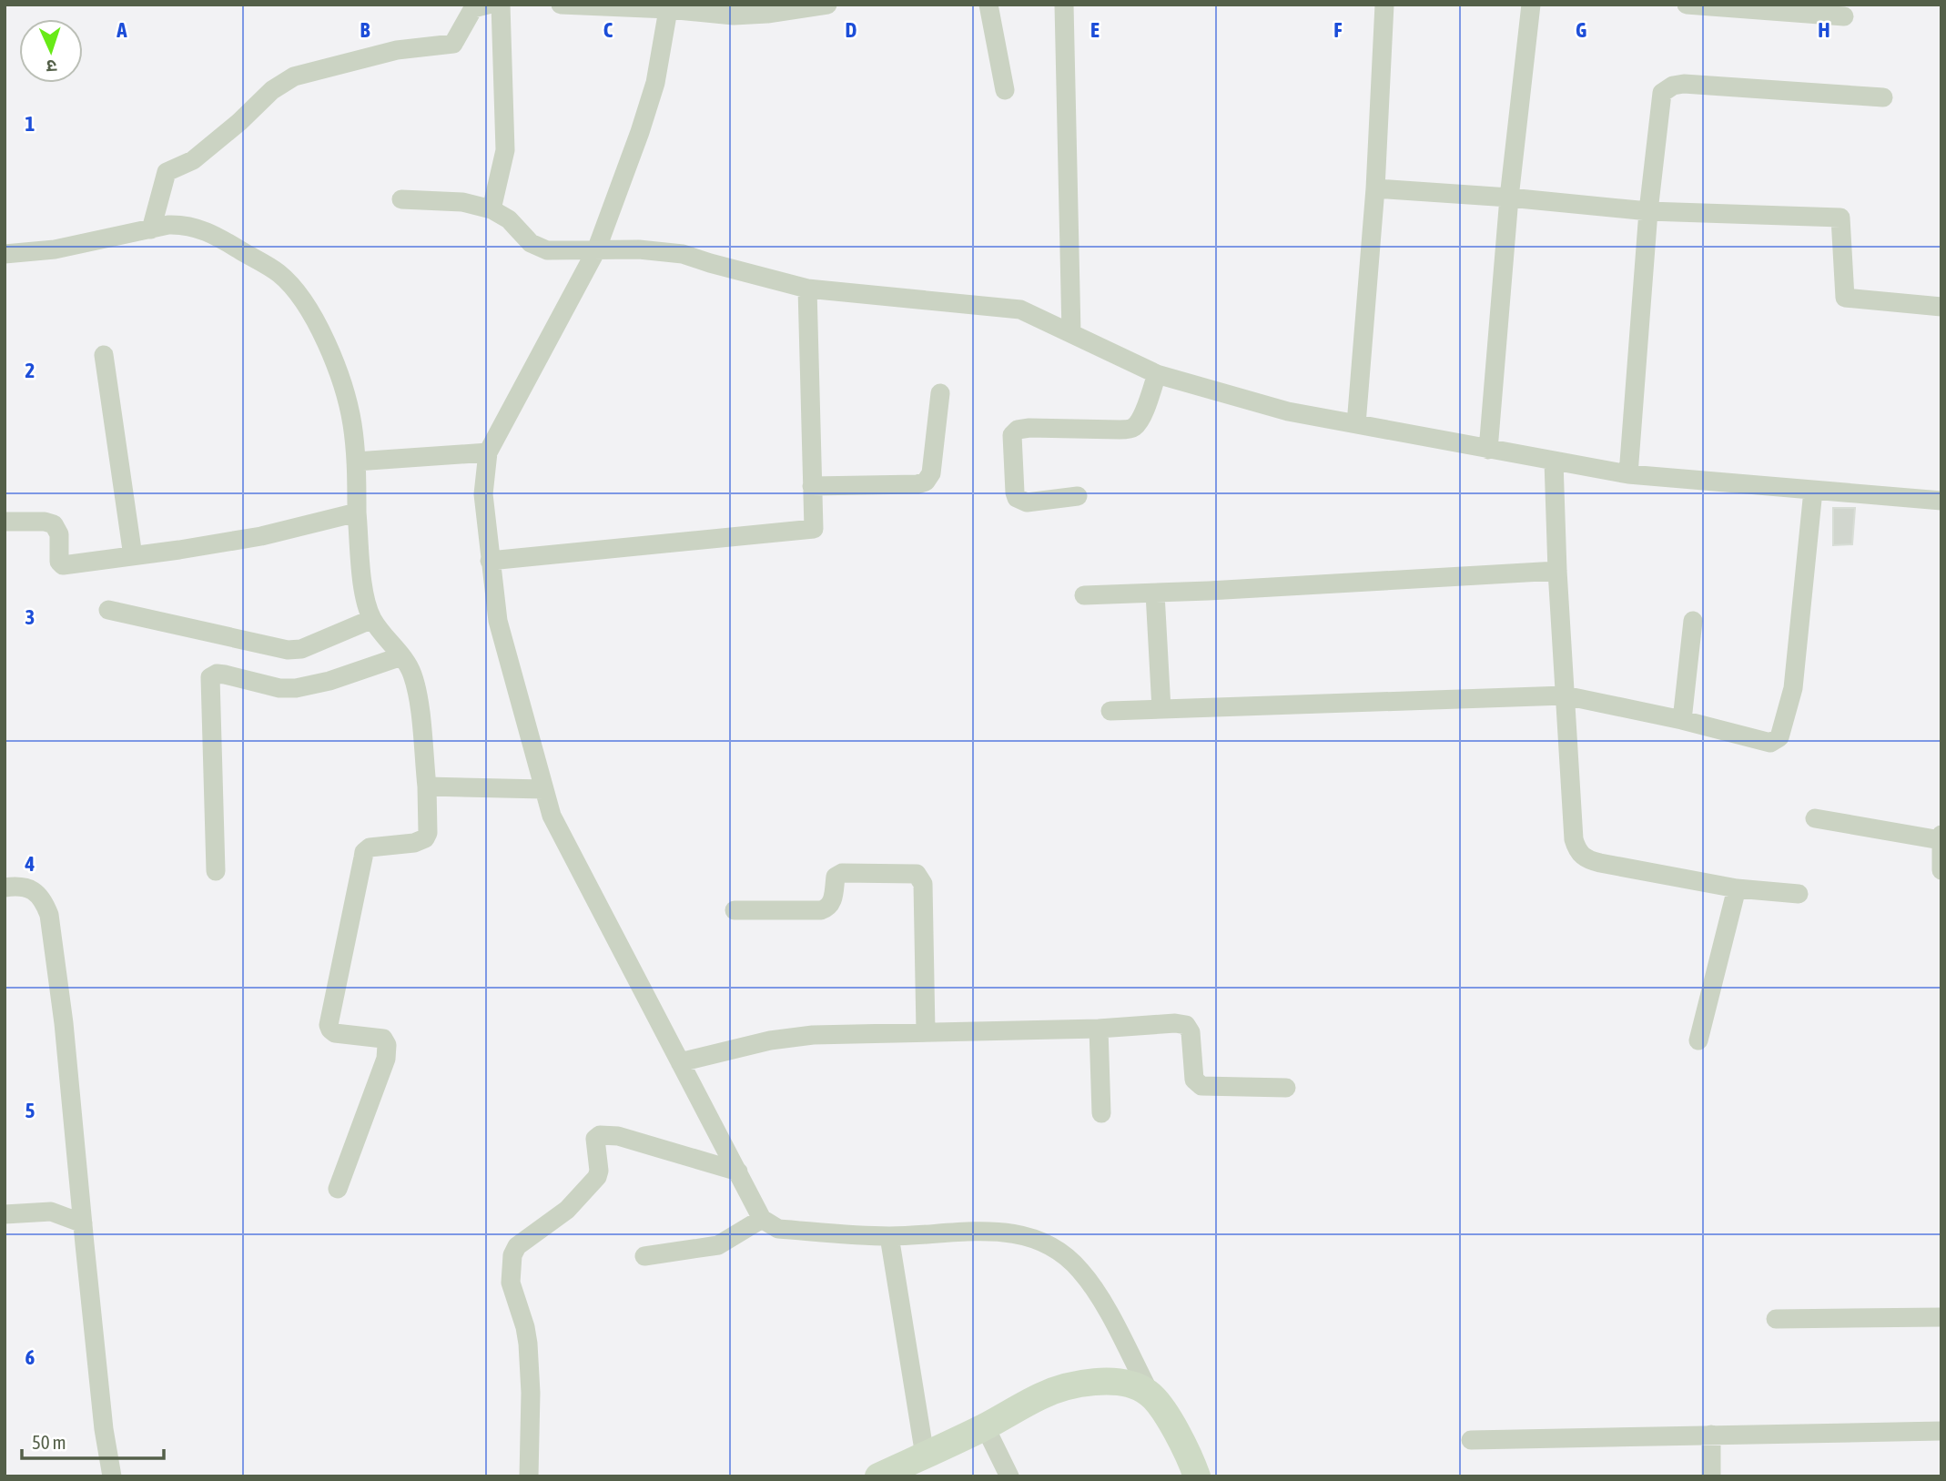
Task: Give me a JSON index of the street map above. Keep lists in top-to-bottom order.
{
  "scale_bar": "50 m",
  "north": "bottom",
  "grid": {
    "columns": [
      "A",
      "B",
      "C",
      "D",
      "E",
      "F",
      "G",
      "H"
    ],
    "rows": [
      "1",
      "2",
      "3",
      "4",
      "5",
      "6"
    ]
  }
}
